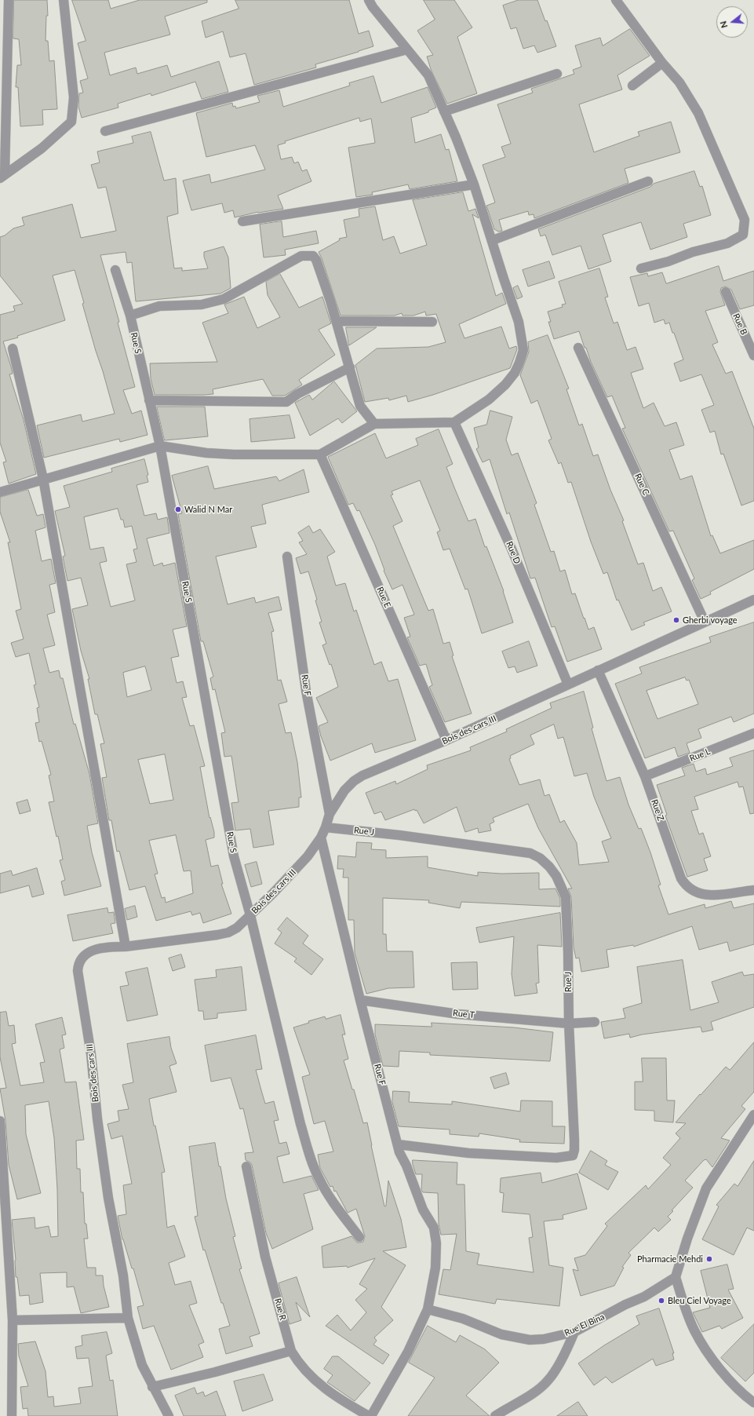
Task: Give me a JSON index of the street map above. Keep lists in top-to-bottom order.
{
  "streets": {
    "street": [
      "Rue B",
      "Rue S",
      "Rue C",
      "Rue D",
      "Rue E",
      "Rue F",
      "Bois des cars III",
      "Rue L",
      "Rue Z",
      "Rue J",
      "Rue T",
      "Rue R",
      "Rue El Bina"
    ]
  },
  "crossings": [
    ["Rue S", "Bois des cars III"],
    ["Rue C", "Bois des cars III"],
    ["Rue D", "Bois des cars III"],
    ["Rue E", "Bois des cars III"],
    ["Rue F", "Bois des cars III"],
    ["Rue F", "Rue J"],
    ["Rue F", "Rue T"],
    ["Rue F", "Rue El Bina"],
    ["Bois des cars III", "Rue Z"],
    ["Bois des cars III", "Rue J"],
    ["Rue L", "Rue Z"],
    ["Rue J", "Rue T"]
  ],
  "places": [
    "Walid N Mar",
    "Gherbi voyage",
    "Pharmacie Mehdi",
    "Bleu Ciel Voyage"
  ],
  "north": "left"
}
